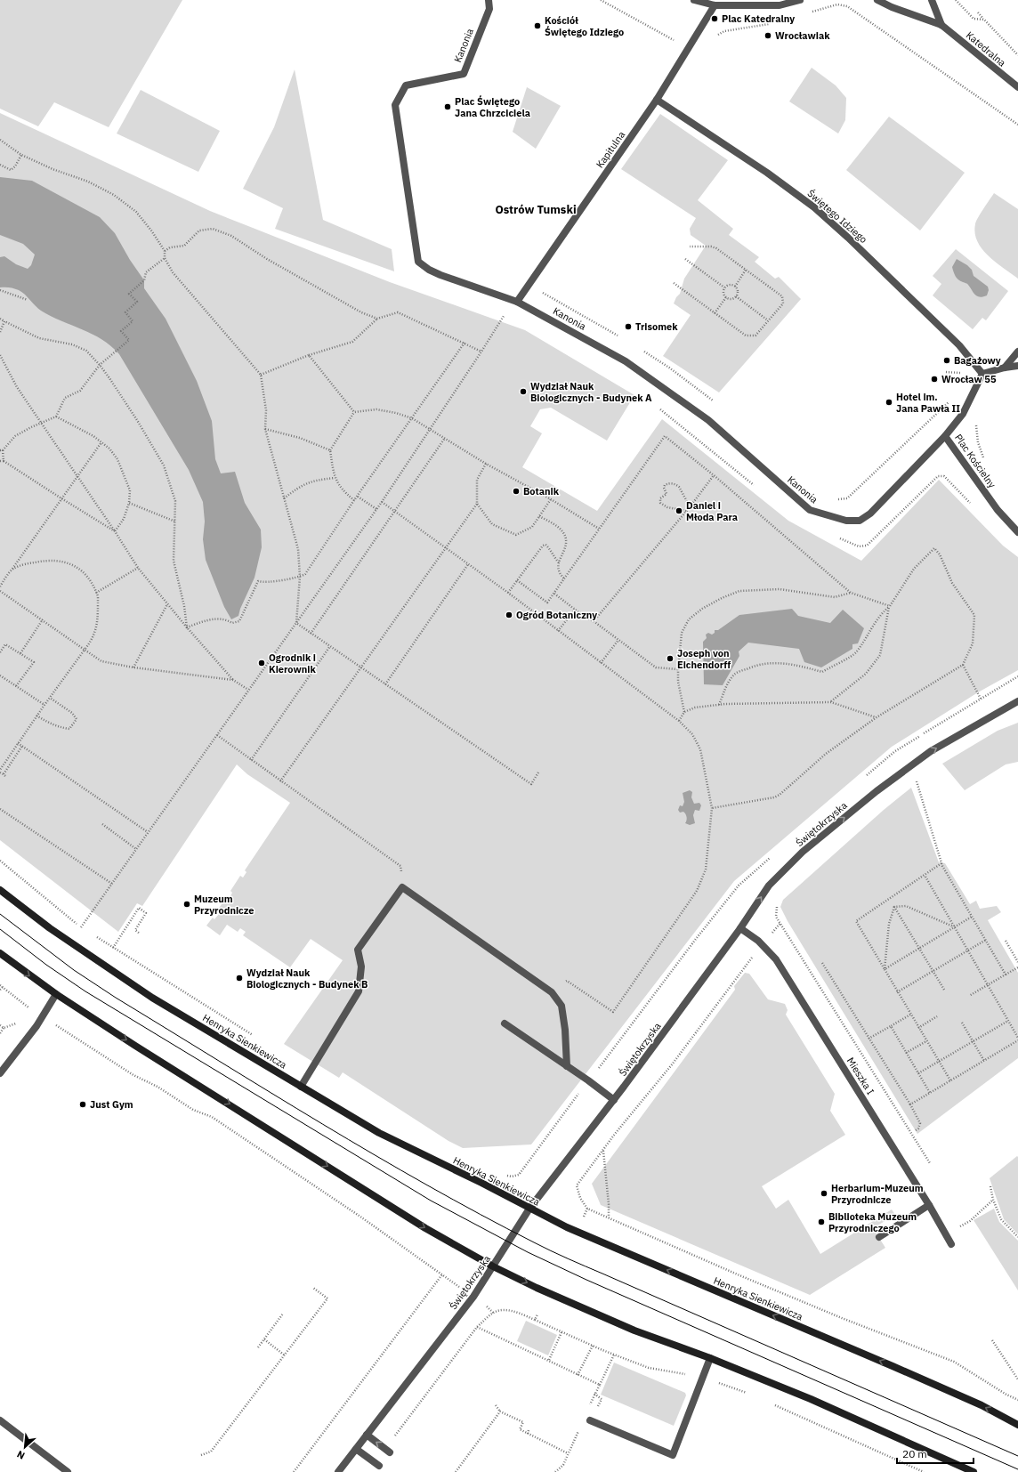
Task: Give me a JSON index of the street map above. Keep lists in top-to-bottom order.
{
  "streets": {
    "street": [
      "Kanonia",
      "Katedralna",
      "Kapitulna",
      "Świętego Idziego",
      "Plac Kościelny",
      "Świętokrzyska",
      "Henryka Sienkiewicza",
      "Mieszka I"
    ]
  },
  "crossings": [
    ["Kanonia", "Kapitulna"],
    ["Kanonia", "Plac Kościelny"],
    ["Kapitulna", "Świętego Idziego"],
    ["Świętego Idziego", "Plac Kościelny"],
    ["Świętokrzyska", "Henryka Sienkiewicza"],
    ["Świętokrzyska", "Mieszka I"]
  ],
  "districts": ["Ostrów Tumski"],
  "places": [
    "Plac Katedralny",
    "Kościół Świętego Idziego",
    "Wrocławiak",
    "Plac Świętego Jana Chrzciciela",
    "Trisomek",
    "Bagażowy",
    "Wrocław 55",
    "Wydział Nauk Biologicznych - Budynek A",
    "Hotel im. Jana Pawła II",
    "Botanik",
    "Daniel i Młoda Para",
    "Ogród Botaniczny",
    "Joseph von Eichendorff",
    "Ogrodnik i Kierownik",
    "Muzeum Przyrodnicze",
    "Wydział Nauk Biologicznych - Budynek B",
    "Just Gym",
    "Herbarium-Muzeum Przyrodnicze",
    "Biblioteka Muzeum Przyrodniczego"
  ],
  "scale_bar": "20 m",
  "north": "bottom left"
}
